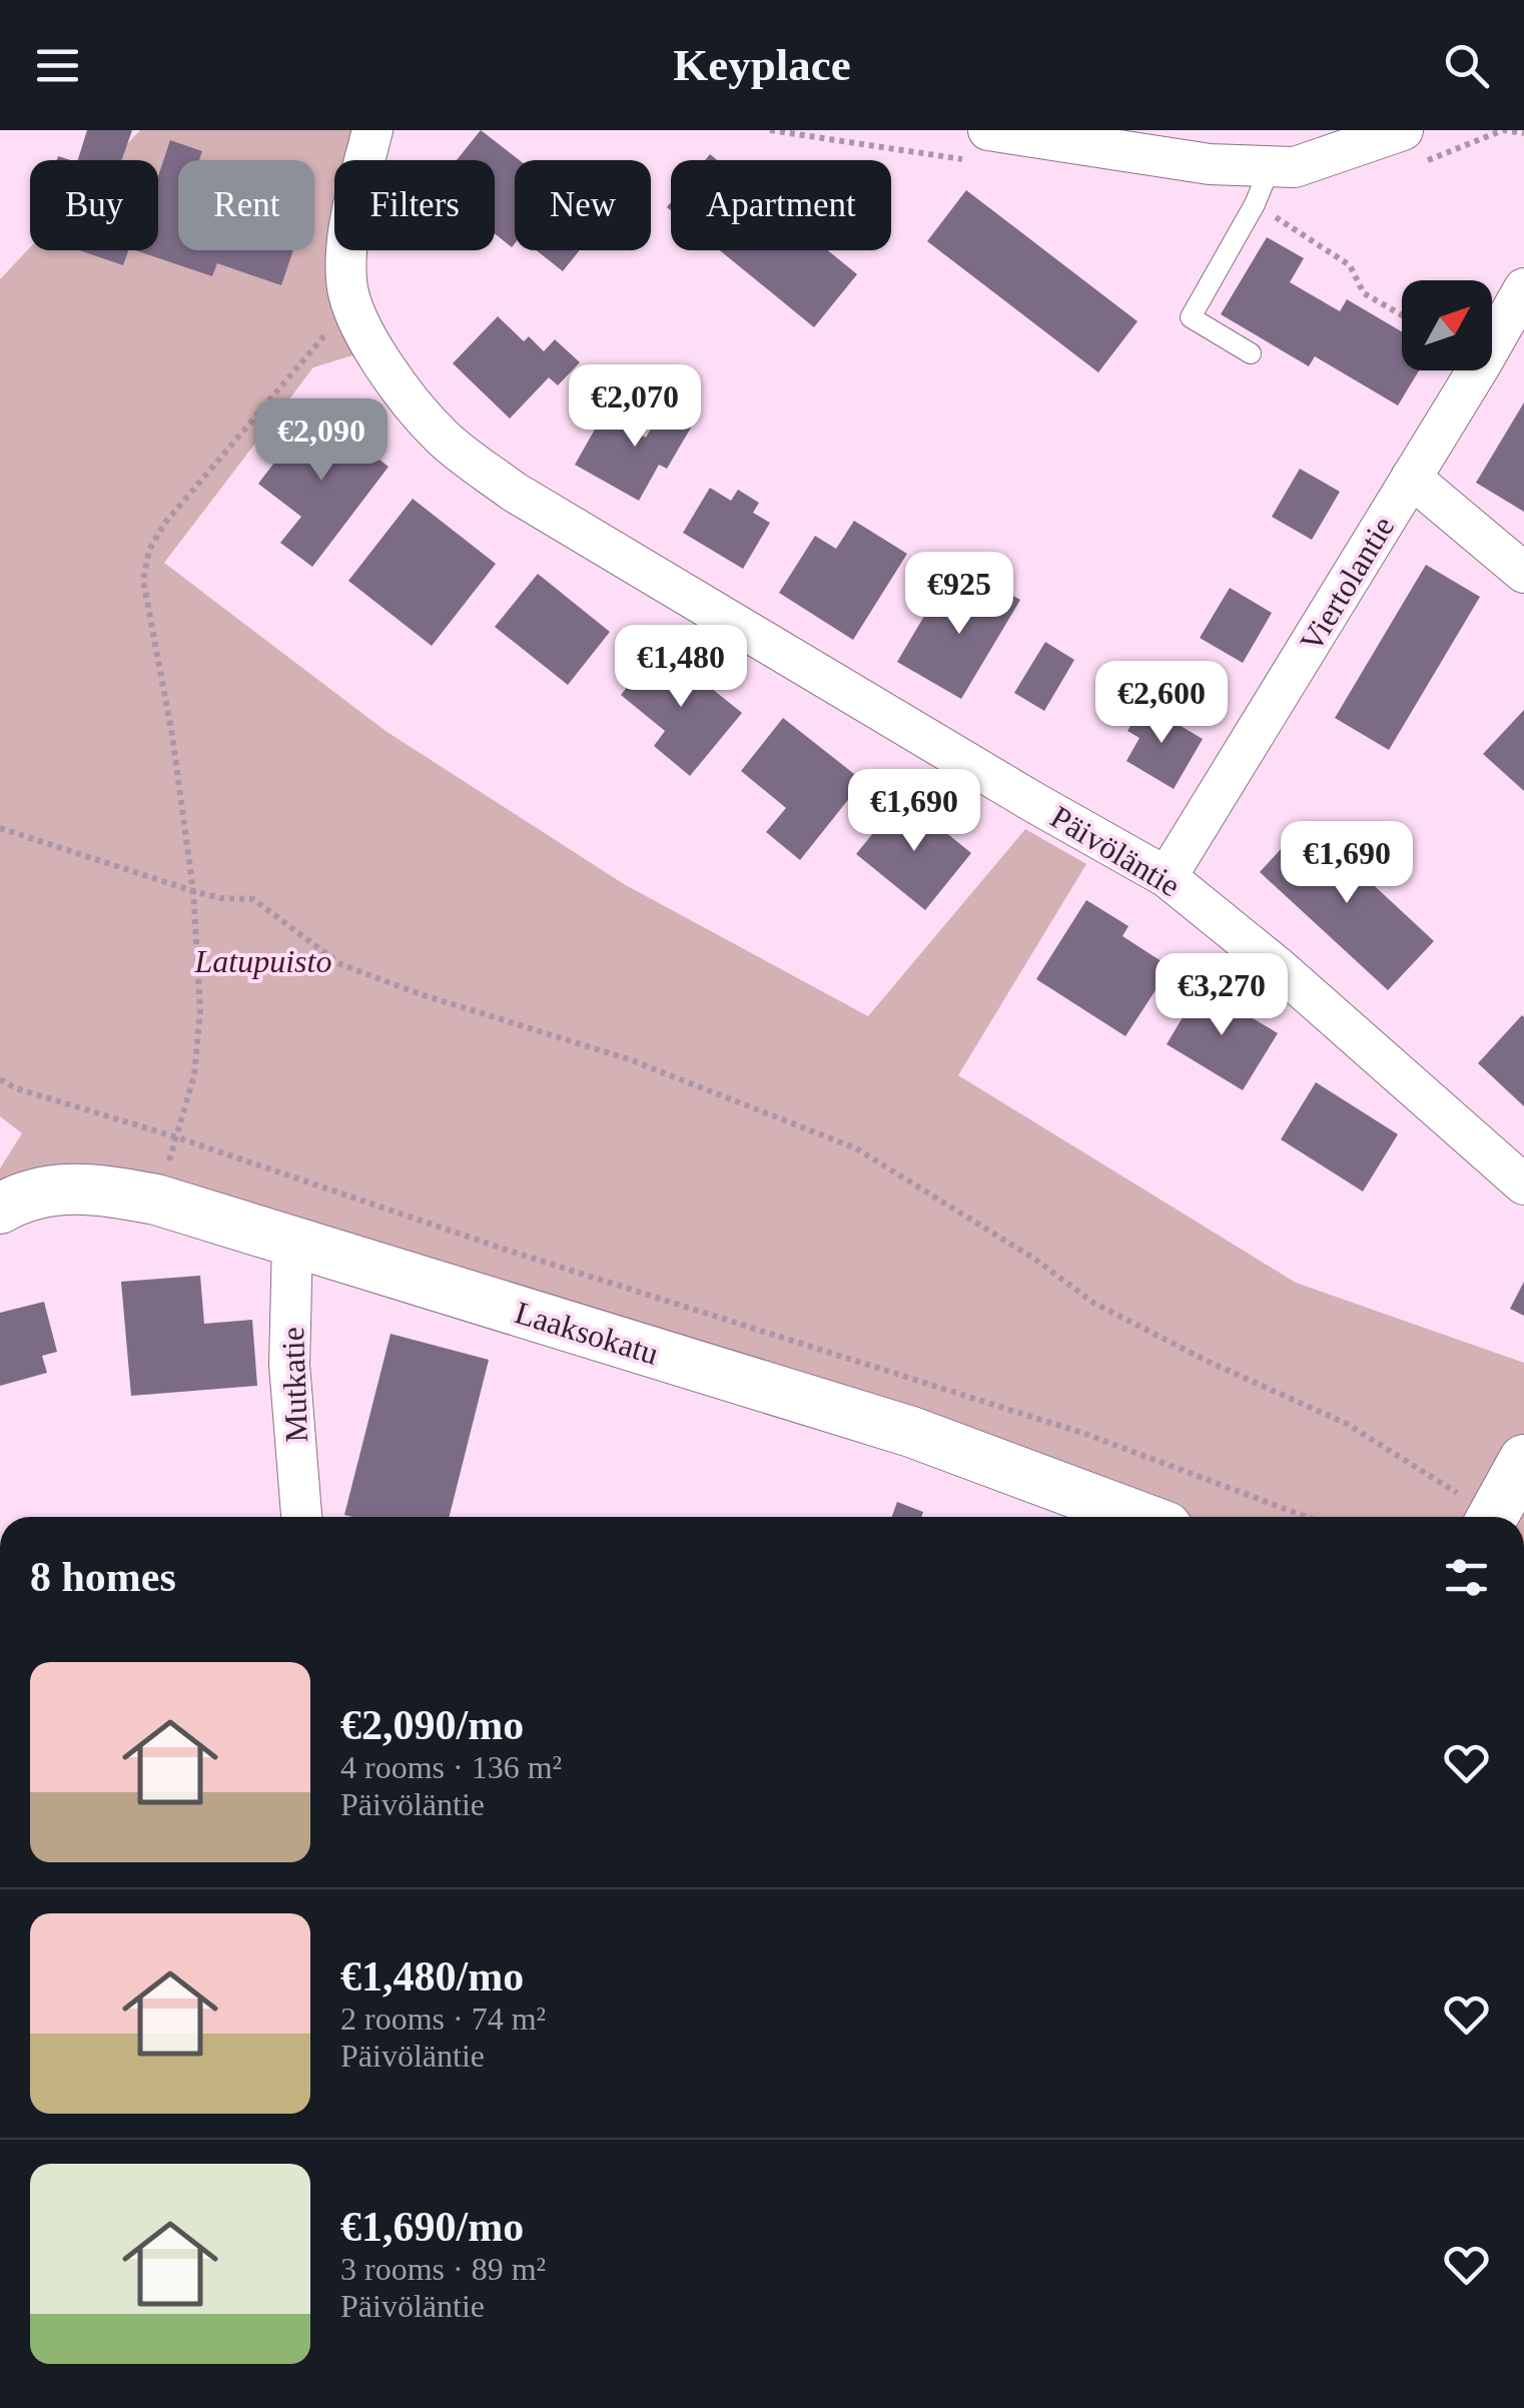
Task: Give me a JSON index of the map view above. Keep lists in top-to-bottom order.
{
  "streets": {
    "street": [
      "Viertolantie",
      "Päivöläntie",
      "Laaksokatu",
      "Mutkatie"
    ]
  },
  "crossings": [
    ["Viertolantie", "Päivöläntie"],
    ["Laaksokatu", "Mutkatie"]
  ],
  "parks": ["Latupuisto"],
  "north": "top right",
  "page": {
    "header": "Keyplace",
    "chip": [
      "Buy",
      "Rent",
      "Filters",
      "New",
      "Apartment"
    ],
    "price": [
      "€2,070",
      "€2,090",
      "€925",
      "€1,480",
      "€2,600",
      "€1,690",
      "€1,690",
      "€3,270"
    ],
    "heading": "8 homes",
    "list": [
      {
        "name": "€2,090/mo",
        "note": "4 rooms · 136 m² · Päivöläntie"
      },
      {
        "name": "€1,480/mo",
        "note": "2 rooms · 74 m² · Päivöläntie"
      },
      {
        "name": "€1,690/mo",
        "note": "3 rooms · 89 m² · Päivöläntie"
      }
    ]
  }
}
